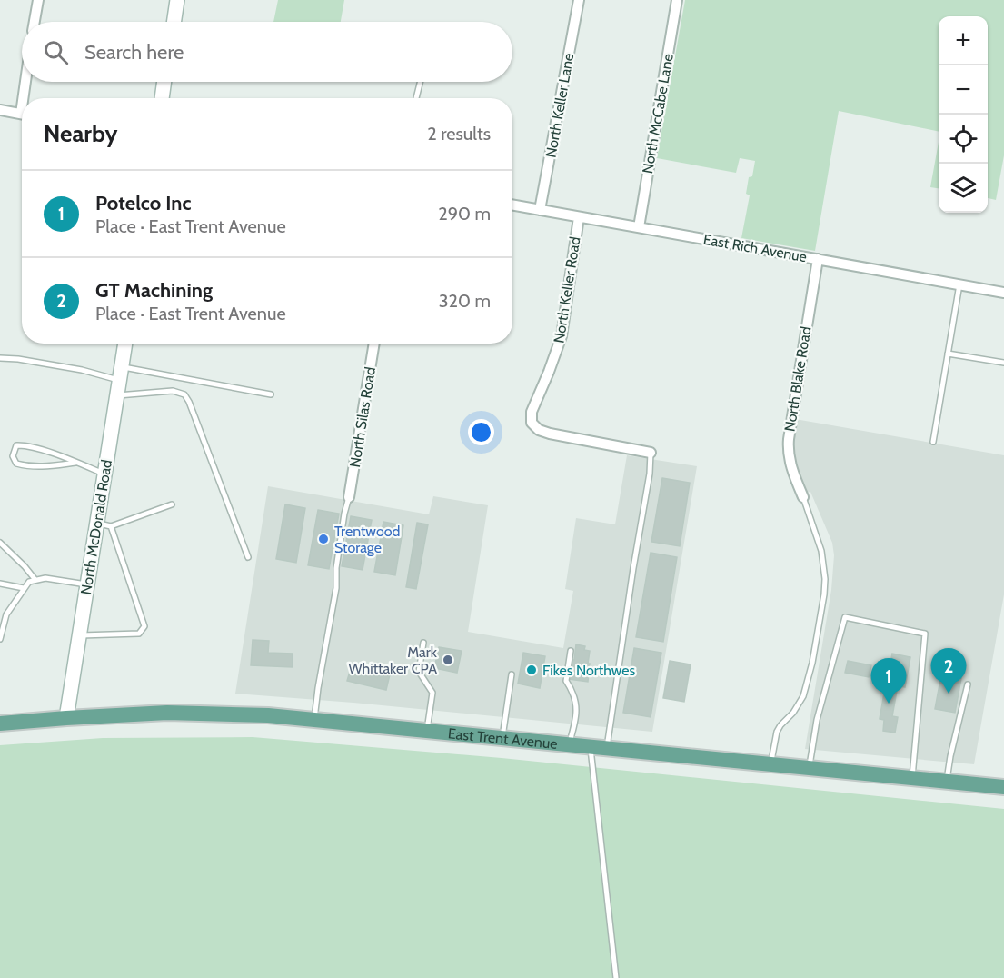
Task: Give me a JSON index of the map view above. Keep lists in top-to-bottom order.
{
  "streets": {
    "main road": ["East Trent Avenue"],
    "street": [
      "North Keller Lane",
      "North McCabe Lane",
      "East Rich Avenue",
      "North Keller Road",
      "North Blake Road",
      "North Silas Road",
      "North McDonald Road"
    ]
  },
  "crossings": [
    ["North Keller Lane", "East Rich Avenue"],
    ["North McCabe Lane", "East Rich Avenue"],
    ["East Rich Avenue", "North Keller Road"],
    ["East Rich Avenue", "North Blake Road"],
    ["North McDonald Road", "East Trent Avenue"]
  ],
  "places": ["Trentwood Storage", "Mark Whittaker CPA", "Fikes Northwes"],
  "page": {
    "map_buttons": ["+", "−"],
    "search": "Search here",
    "heading": ["Nearby", "2 results"],
    "list": [
      {
        "mark": "1",
        "name": "Potelco Inc",
        "note": "Place · East Trent Avenue",
        "value": "290 m"
      },
      {
        "mark": "2",
        "name": "GT Machining",
        "note": "Place · East Trent Avenue",
        "value": "320 m"
      }
    ],
    "pins": ["2", "1"]
  }
}
